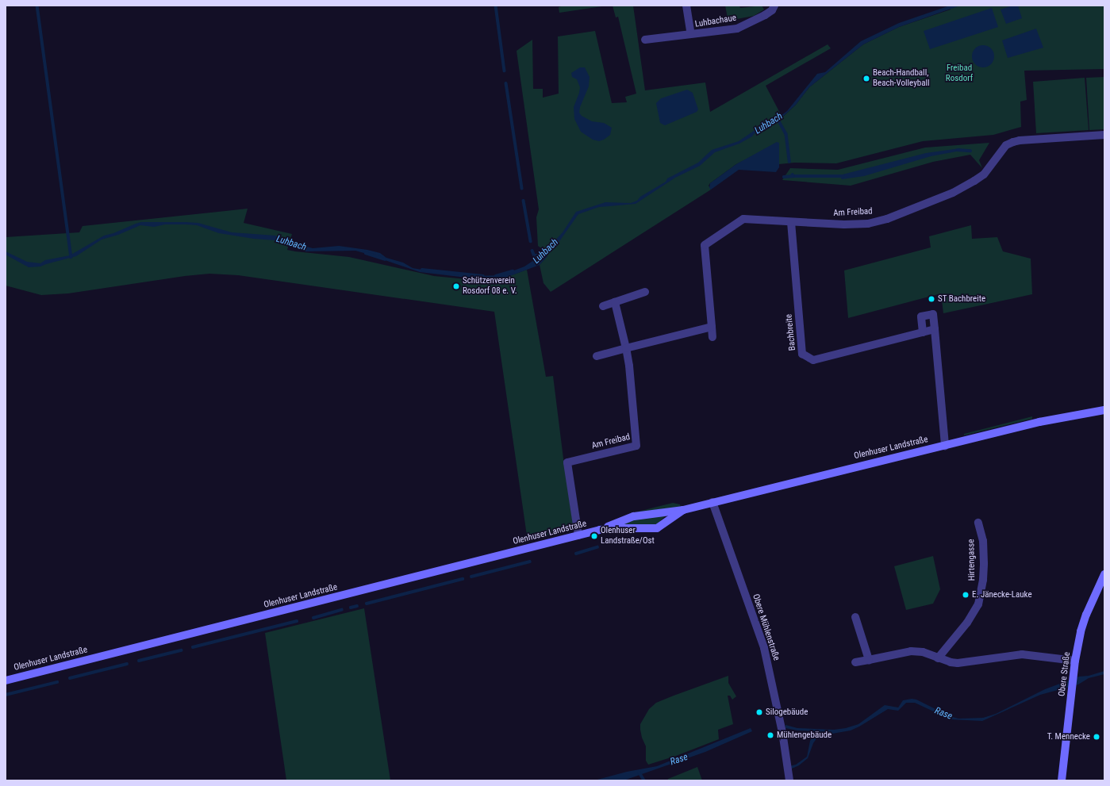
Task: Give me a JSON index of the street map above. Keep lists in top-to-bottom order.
{
  "streets": {
    "street": [
      "Luhbachaue",
      "Am Freibad",
      "Bachbreite",
      "Olenhuser Landstraße",
      "Hirtengasse",
      "Obere Mühlenstraße",
      "Obere Straße"
    ]
  },
  "crossings": [
    ["Am Freibad", "Bachbreite"],
    ["Am Freibad", "Olenhuser Landstraße"],
    ["Olenhuser Landstraße", "Obere Mühlenstraße"]
  ],
  "water": ["Luhbach", "Rase"],
  "parks": ["Freibad Rosdorf"],
  "places": [
    "Beach-Handball, Beach-Volleyball",
    "Schützenverein Rosdorf 08 e. V.",
    "ST Bachbreite",
    "Olenhuser Landstraße/Ost",
    "E. Jänecke-Lauke",
    "Silogebäude",
    "Mühlengebäude",
    "T. Mennecke"
  ]
}
